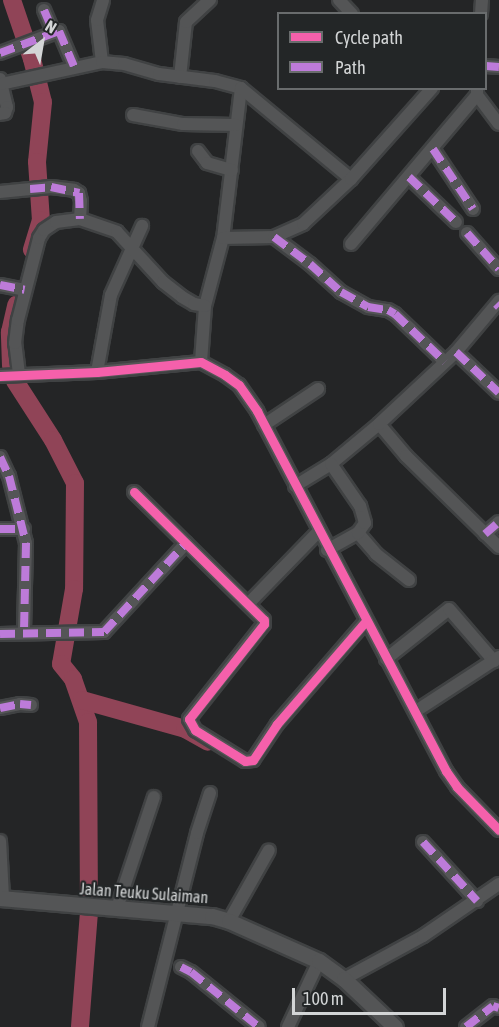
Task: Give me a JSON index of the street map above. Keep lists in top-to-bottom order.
{
  "streets": {
    "street": ["Jalan Teuku Sulaiman"]
  },
  "legend": ["Cycle path", "Path"],
  "scale_bar": "100 m",
  "north": "top right"
}
